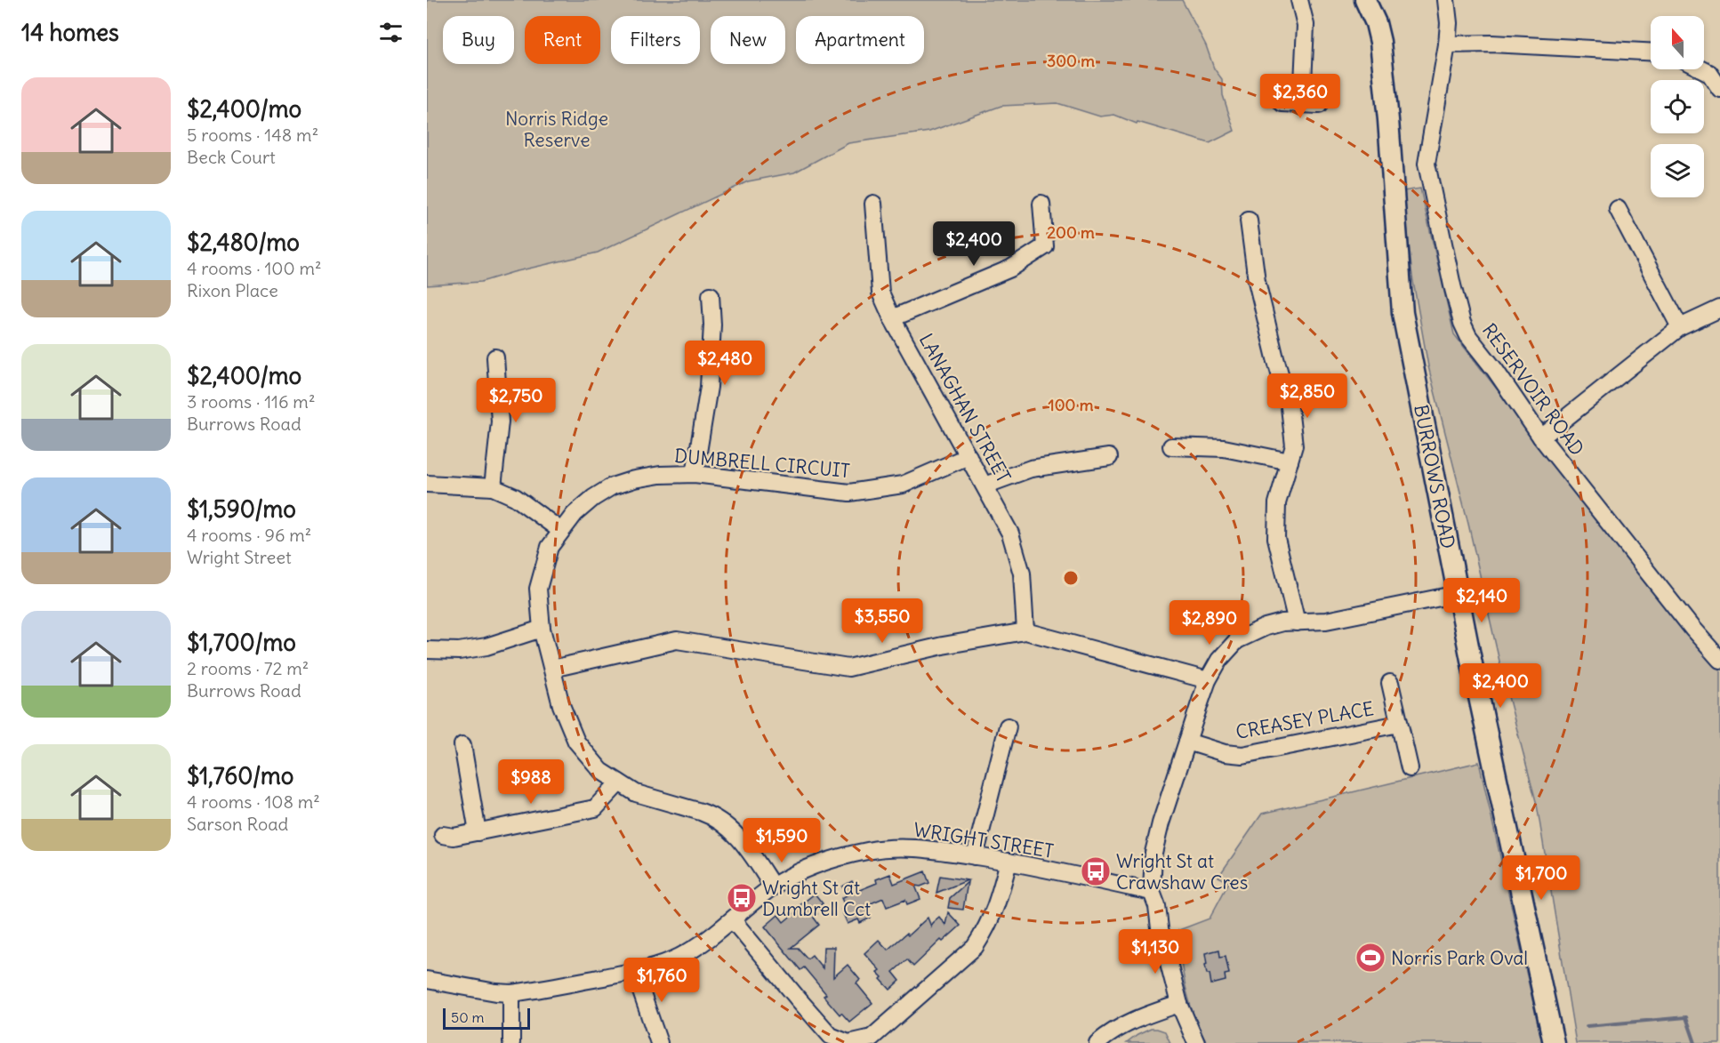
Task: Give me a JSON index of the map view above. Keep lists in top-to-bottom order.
{
  "streets": {
    "main road": ["BURROWS ROAD"],
    "street": [
      "RESERVOIR ROAD",
      "LANAGHAN STREET",
      "DUMBRELL CIRCUIT",
      "CREASEY PLACE",
      "WRIGHT STREET"
    ]
  },
  "crossings": [
    ["LANAGHAN STREET", "DUMBRELL CIRCUIT"],
    ["DUMBRELL CIRCUIT", "WRIGHT STREET"]
  ],
  "parks": ["Norris Ridge Reserve"],
  "places": {
    "bus stop": ["Wright St at Crawshaw Cres", "Wright St at Dumbrell Cct"],
    "sports": ["Norris Park Oval"]
  },
  "scale_bar": "50 m",
  "north": "top",
  "page": {
    "heading": "14 homes",
    "chip": [
      "Buy",
      "Rent",
      "Filters",
      "New",
      "Apartment"
    ],
    "list": [
      {
        "name": "$2,400/mo",
        "note": "5 rooms · 148 m² · Beck Court"
      },
      {
        "name": "$2,480/mo",
        "note": "4 rooms · 100 m² · Rixon Place"
      },
      {
        "name": "$2,400/mo",
        "note": "3 rooms · 116 m² · Burrows Road"
      },
      {
        "name": "$1,590/mo",
        "note": "4 rooms · 96 m² · Wright Street"
      },
      {
        "name": "$1,700/mo",
        "note": "2 rooms · 72 m² · Burrows Road"
      },
      {
        "name": "$1,760/mo",
        "note": "4 rooms · 108 m² · Sarson Road"
      }
    ],
    "price": [
      "$2,360",
      "$2,400",
      "$2,480",
      "$2,850",
      "$2,750",
      "$2,140",
      "$3,550",
      "$2,890",
      "$2,400",
      "$988",
      "$1,590",
      "$1,700",
      "$1,130",
      "$1,760"
    ],
    "scale": "50 m"
  },
  "rings": ["300 m", "200 m", "100 m"]
}
